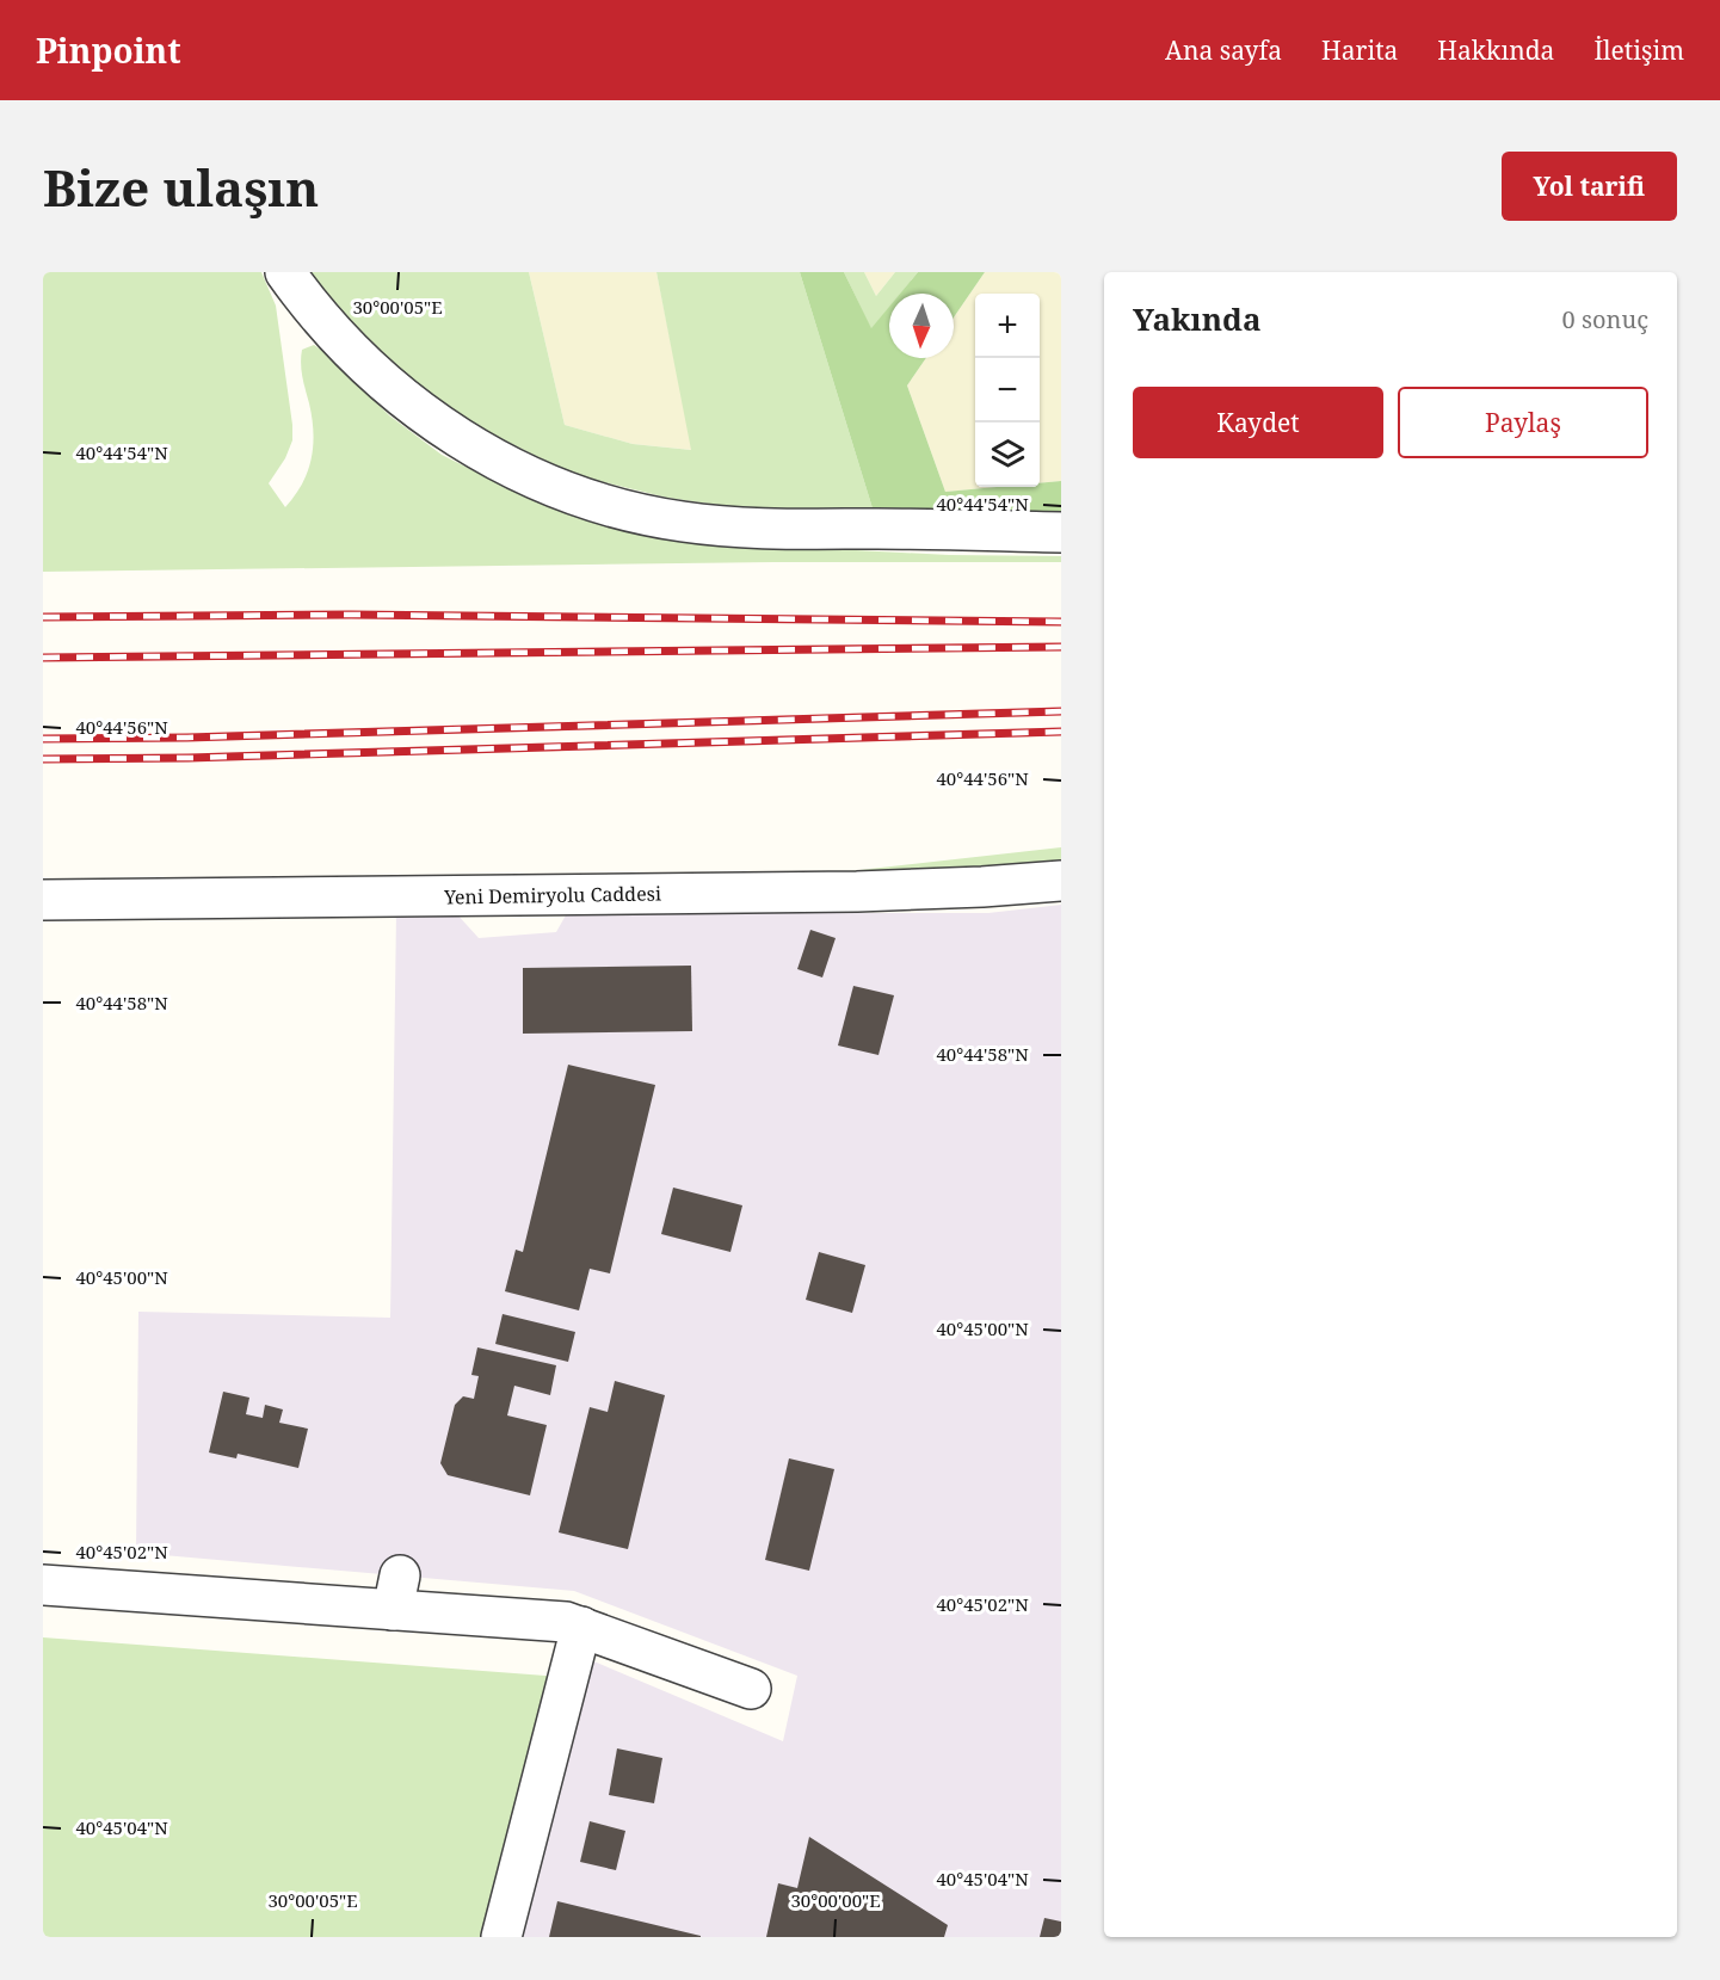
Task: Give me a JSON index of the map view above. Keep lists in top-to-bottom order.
{
  "streets": {
    "street": ["Yeni Demiryolu Caddesi"]
  },
  "north": "bottom",
  "page": {
    "header": "Pinpoint",
    "nav": [
      "Ana sayfa",
      "Harita",
      "Hakkında",
      "İletişim"
    ],
    "buttons": [
      "Yol tarifi",
      ["Kaydet", "Paylaş"]
    ],
    "title": "Bize ulaşın",
    "heading": ["Yakında", "0 sonuç"],
    "map_buttons": ["+", "−"]
  },
  "coordinates": [
    "30°00'05\"E",
    "40°44'54\"N",
    "40°44'56\"N",
    "40°44'58\"N",
    "40°45'00\"N",
    "40°45'02\"N",
    "40°45'04\"N",
    "30°00'00\"E"
  ]
}
